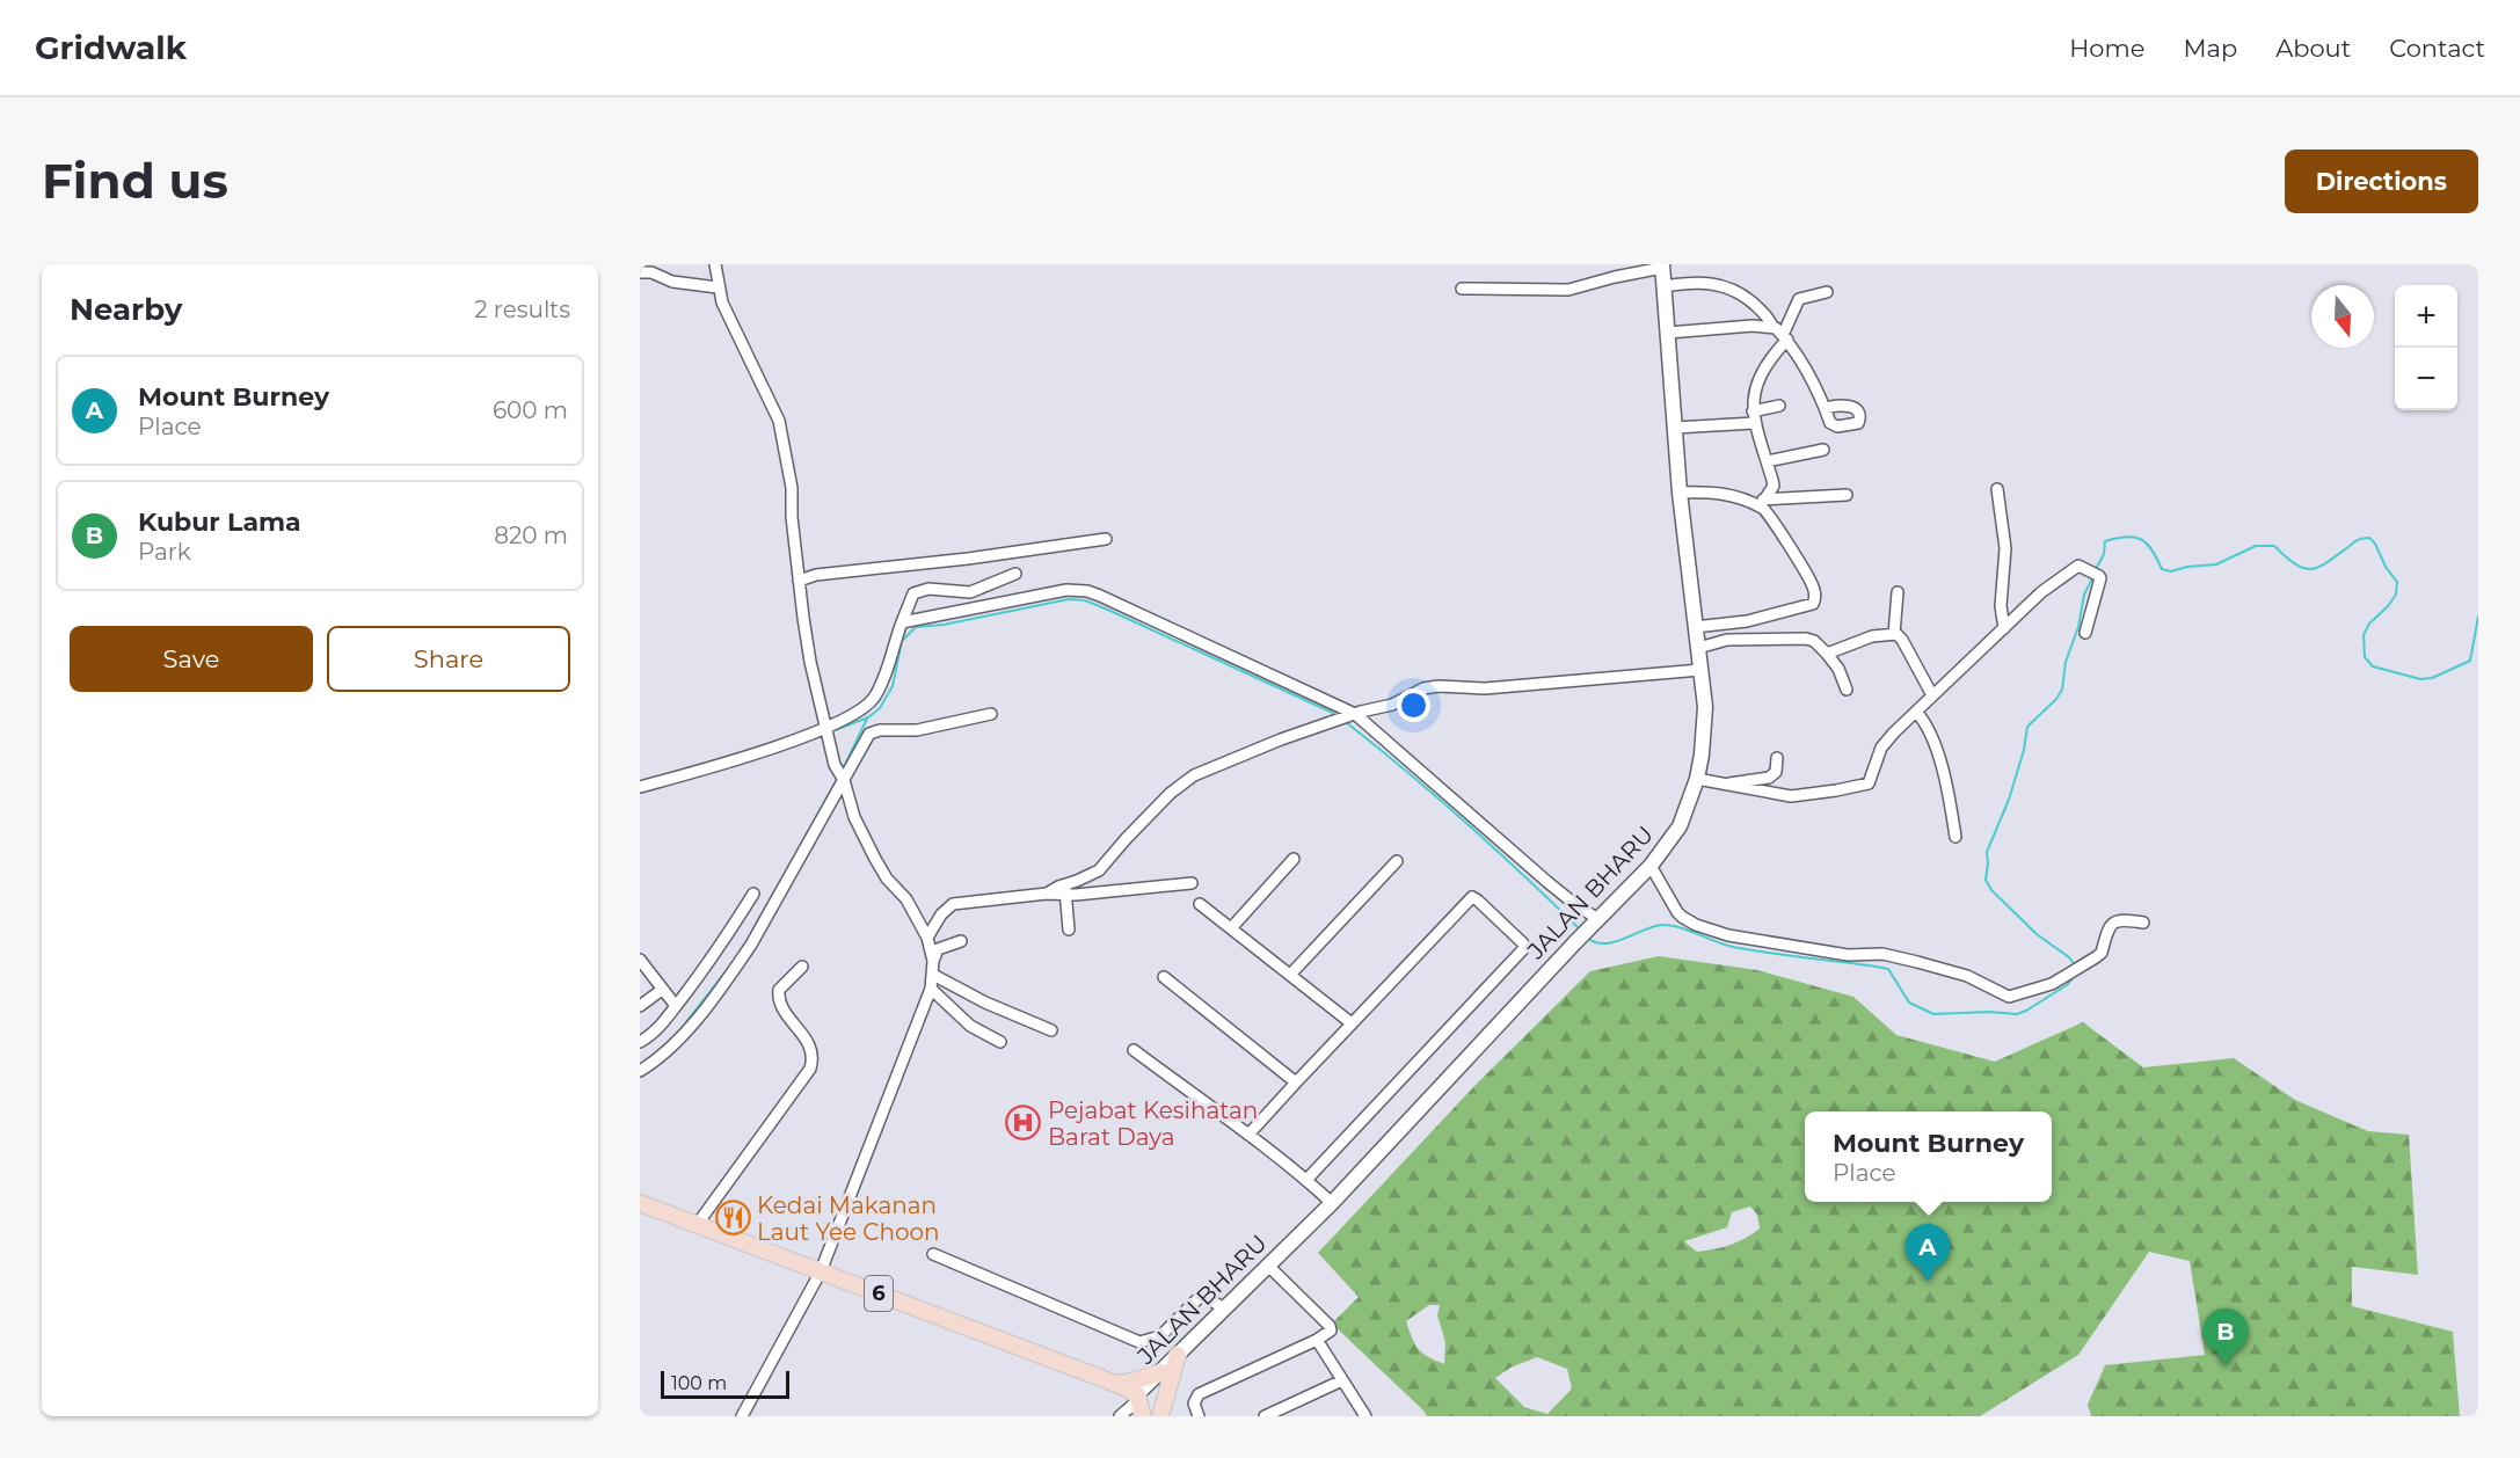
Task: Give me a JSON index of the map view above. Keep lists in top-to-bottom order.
{
  "streets": {
    "main road": ["JALAN BHARU", "6"]
  },
  "crossings": [
    ["JALAN BHARU", "6"]
  ],
  "places": {
    "hospital": ["Pejabat Kesihatan Barat Daya"],
    "restaurant": ["Kedai Makanan Laut Yee Choon"]
  },
  "scale_bar": "100 m",
  "north": "bottom",
  "page": {
    "header": "Gridwalk",
    "nav": [
      "Home",
      "Map",
      "About",
      "Contact"
    ],
    "buttons": [
      "Directions",
      ["Save", "Share"]
    ],
    "title": "Find us",
    "heading": ["Nearby", "2 results"],
    "map_buttons": ["+", "−"],
    "list": [
      {
        "mark": "A",
        "name": "Mount Burney",
        "note": "Place",
        "value": "600 m"
      },
      {
        "mark": "B",
        "name": "Kubur Lama",
        "note": "Park",
        "value": "820 m"
      }
    ],
    "popup": ["Mount Burney", "Place"],
    "pins": ["A", "B"],
    "scale": "100 m"
  }
}
